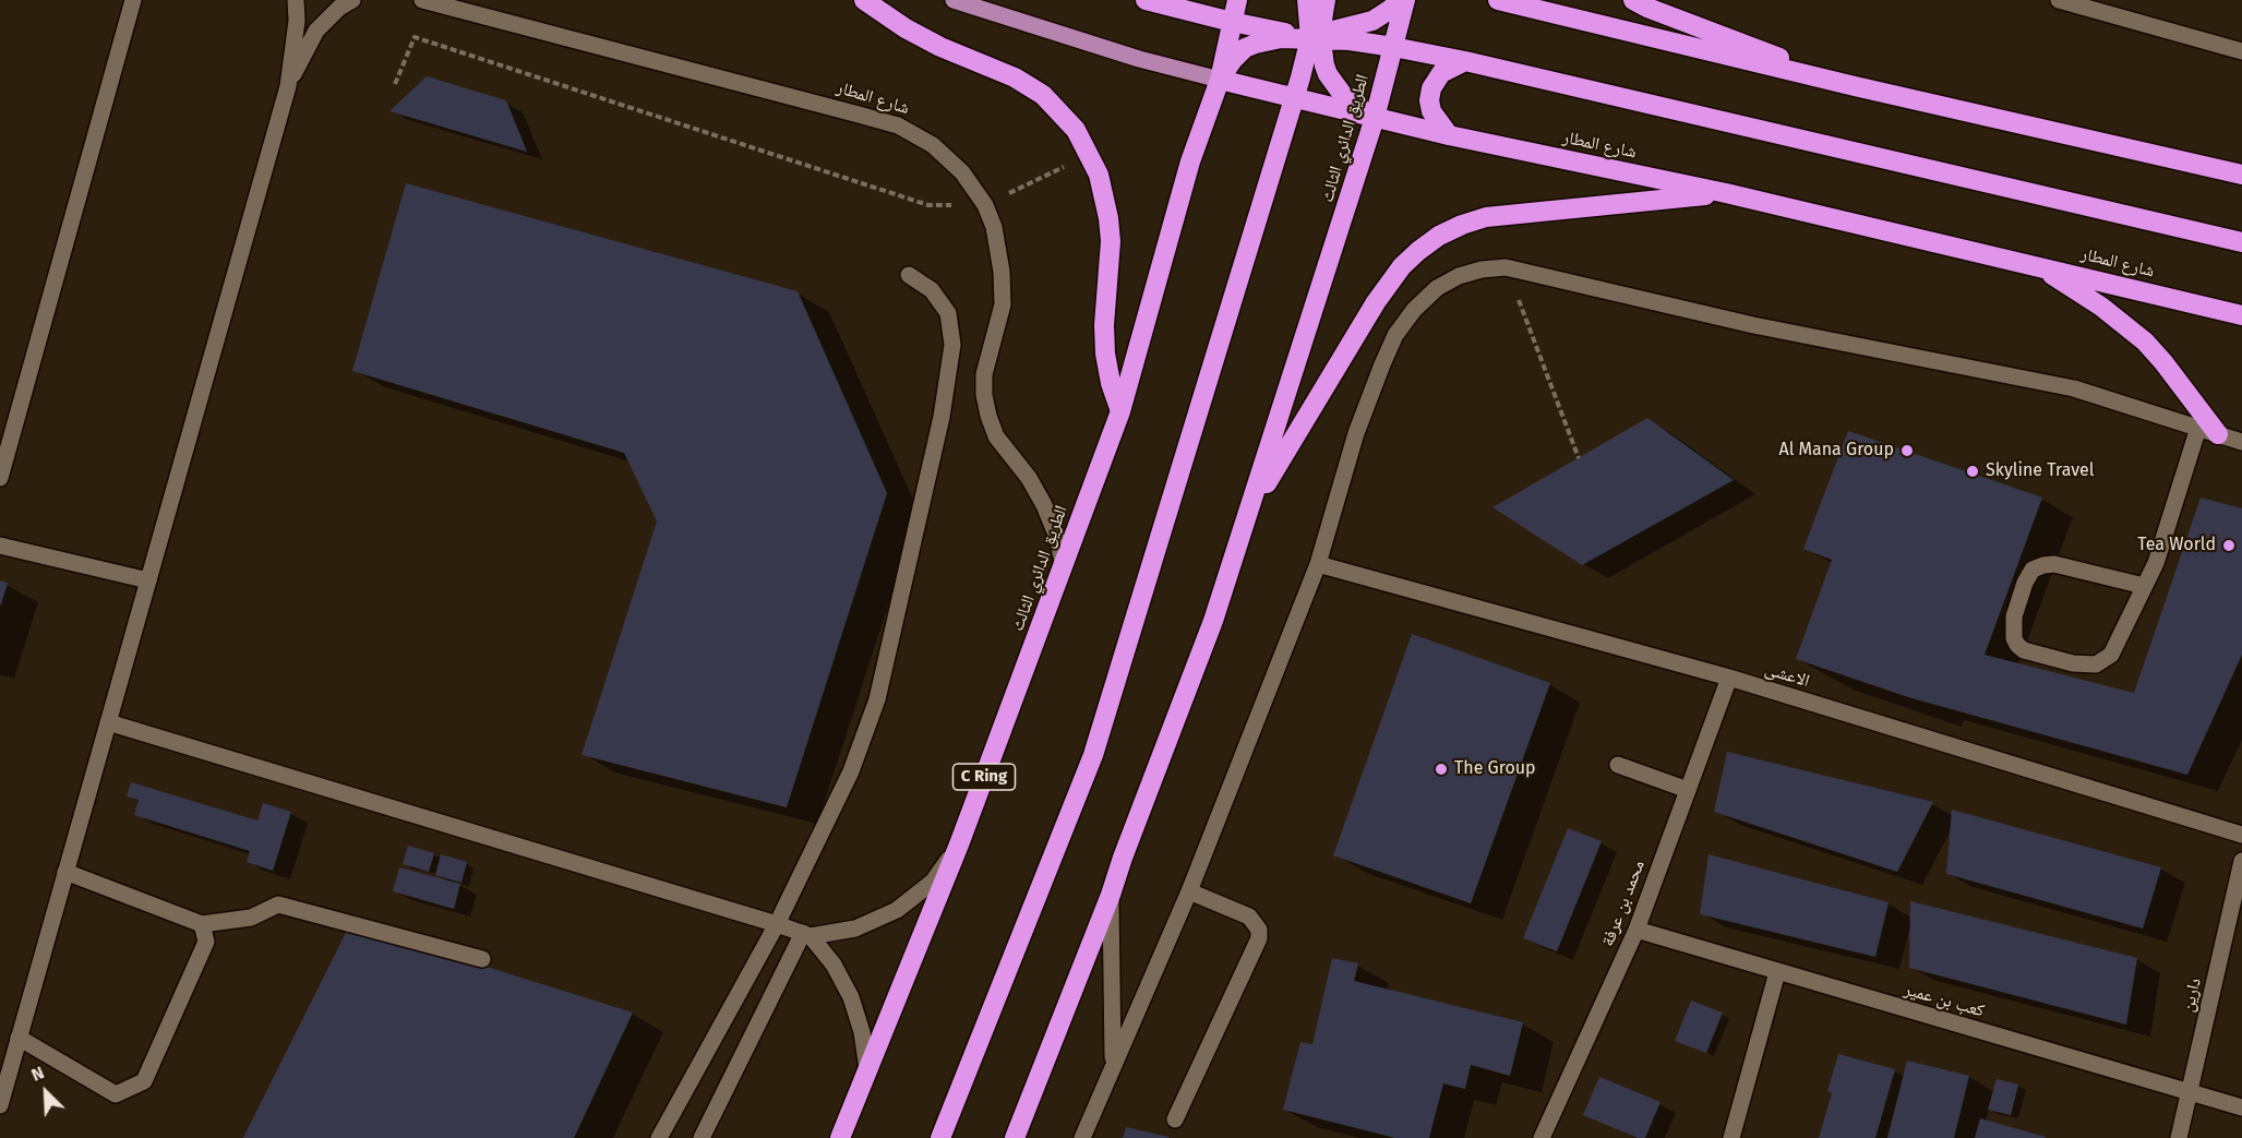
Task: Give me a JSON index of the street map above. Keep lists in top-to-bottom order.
{
  "streets": {
    "highway": ["شارع المطار", "الطريق الدائري الثالث", "C Ring"],
    "street": [
      "الاعشى",
      "محمد بن عرفة",
      "دارين",
      "كعب بن عمير"
    ]
  },
  "crossings": [
    ["شارع المطار", "الطريق الدائري الثالث"],
    ["الاعشى", "محمد بن عرفة"],
    ["محمد بن عرفة", "كعب بن عمير"],
    ["دارين", "كعب بن عمير"]
  ],
  "places": [
    "Al Mana Group",
    "Skyline Travel",
    "Tea World",
    "The Group"
  ],
  "north": "top left"
}
